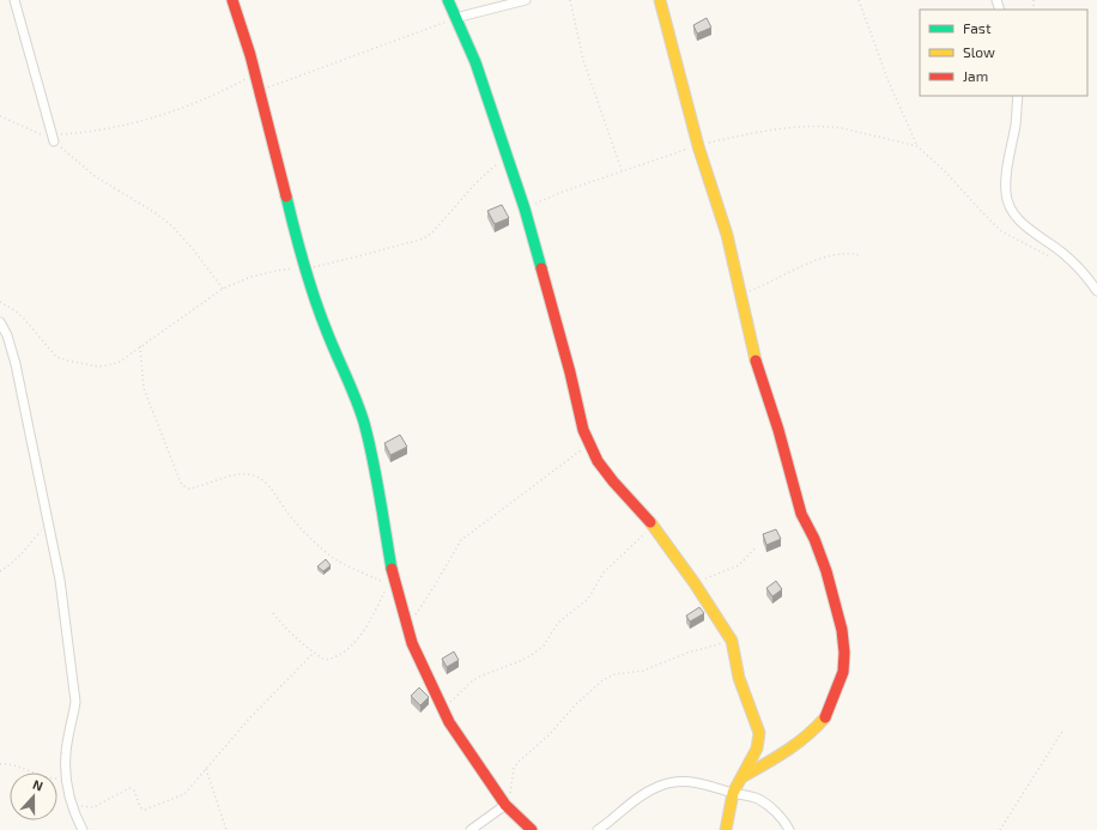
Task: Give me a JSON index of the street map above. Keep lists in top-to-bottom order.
{
  "legend": ["Fast", "Slow", "Jam"],
  "north": "top"
}
